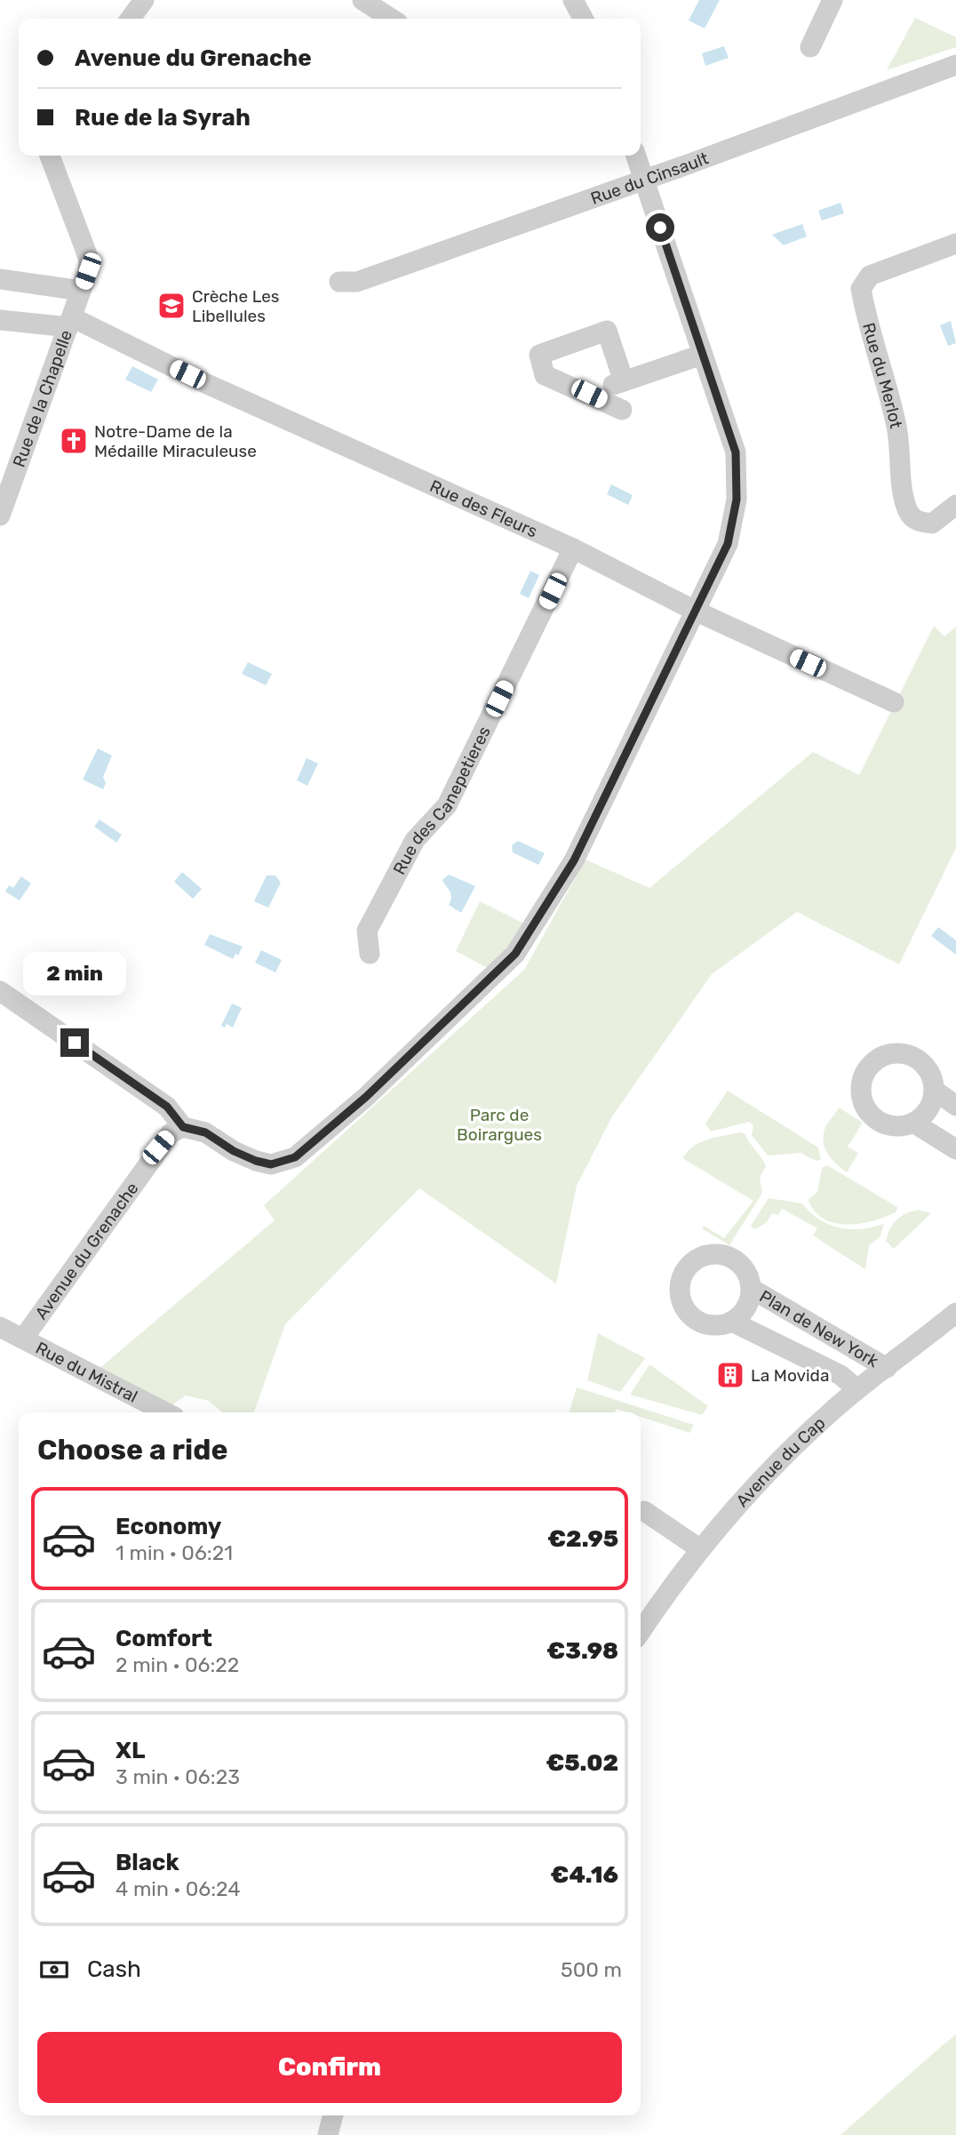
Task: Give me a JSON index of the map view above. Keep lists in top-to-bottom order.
{
  "streets": {
    "street": [
      "Rue du Cinsault",
      "Rue du Merlot",
      "Rue de la Chapelle",
      "Rue des Fleurs",
      "Rue des Canepetieres",
      "Avenue du Grenache",
      "Plan de New York",
      "Rue du Mistral",
      "Avenue du Cap"
    ]
  },
  "crossings": [
    ["Rue de la Chapelle", "Rue des Fleurs"],
    ["Rue des Fleurs", "Rue des Canepetieres"],
    ["Avenue du Grenache", "Rue du Mistral"],
    ["Plan de New York", "Avenue du Cap"]
  ],
  "parks": ["Parc de Boirargues"],
  "places": {
    "school or university": ["Crèche Les Libellules"],
    "church": ["Notre-Dame de la Médaille Miraculeuse"],
    "building": ["La Movida"]
  },
  "page": {
    "banner": ["Avenue du Grenache", "Rue de la Syrah"],
    "bubble": "2 min",
    "heading": "Choose a ride",
    "list": [
      {
        "name": "Economy",
        "note": "1 min · 06:21",
        "value": "€2.95"
      },
      {
        "name": "Comfort",
        "note": "2 min · 06:22",
        "value": "€3.98"
      },
      {
        "name": "XL",
        "note": "3 min · 06:23",
        "value": "€5.02"
      },
      {
        "name": "Black",
        "note": "4 min · 06:24",
        "value": "€4.16"
      }
    ],
    "pay": ["Cash", "500 m"],
    "buttons": "Confirm"
  }
}
